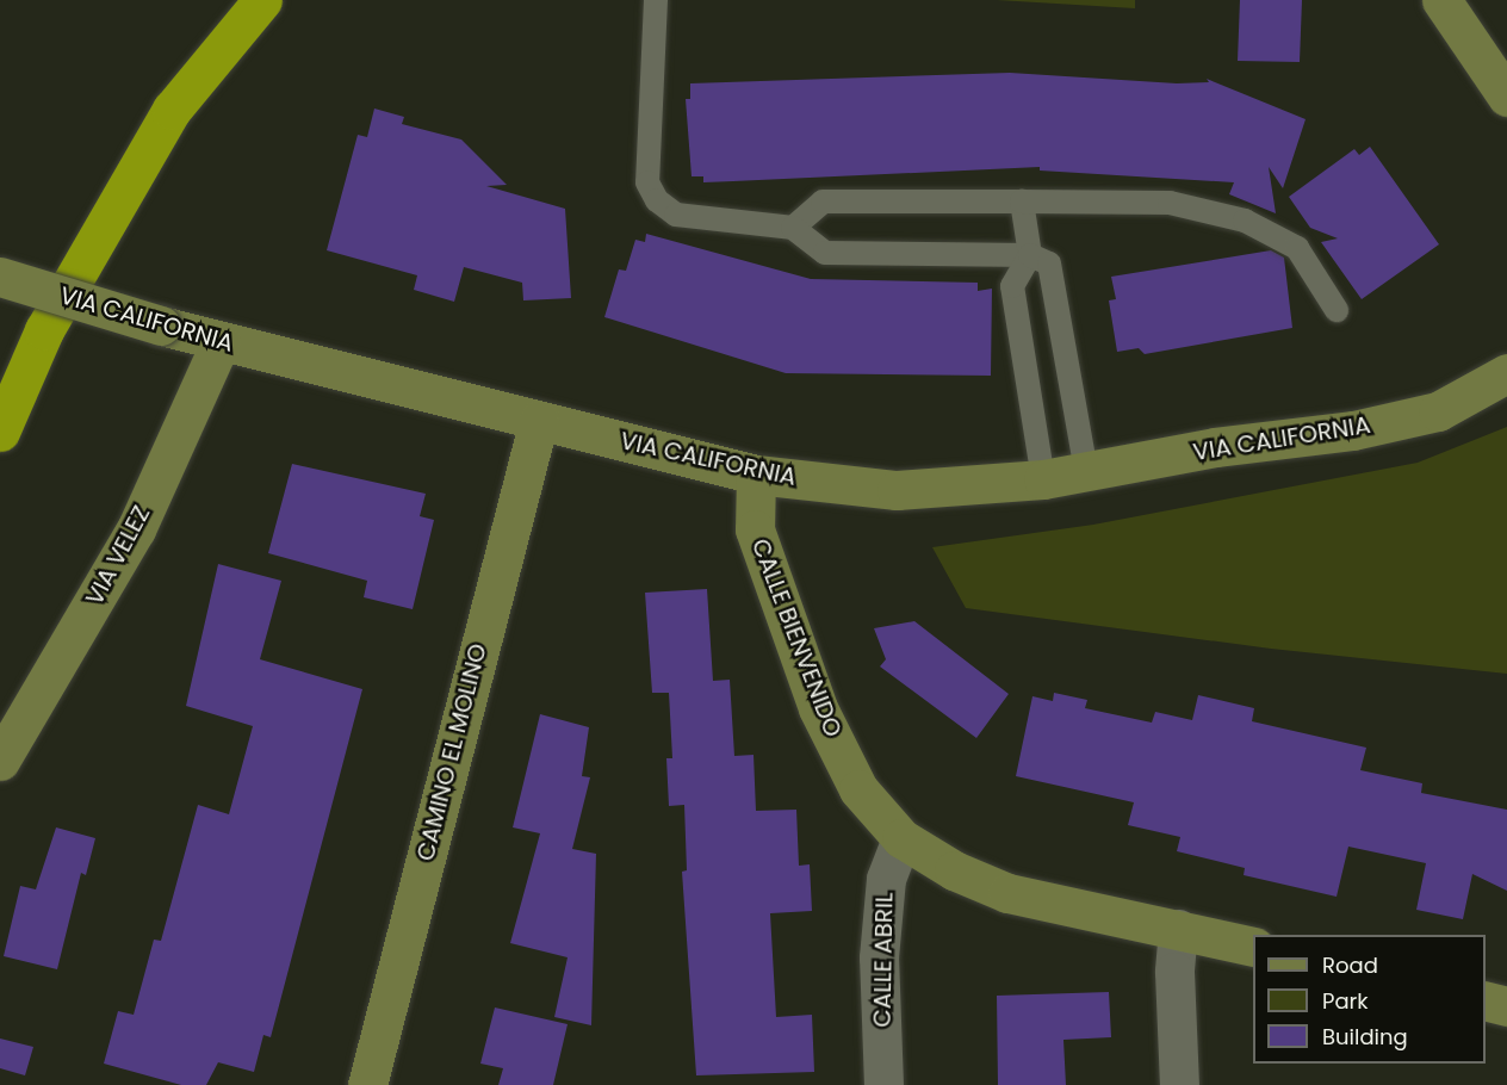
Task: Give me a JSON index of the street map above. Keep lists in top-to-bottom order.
{
  "streets": {
    "street": [
      "VIA CALIFORNIA",
      "VIA VELEZ",
      "CALLE BIENVENIDO",
      "CAMINO EL MOLINO",
      "CALLE ABRIL"
    ]
  },
  "crossings": [
    ["VIA CALIFORNIA", "VIA VELEZ"],
    ["VIA CALIFORNIA", "CALLE BIENVENIDO"],
    ["VIA CALIFORNIA", "CAMINO EL MOLINO"],
    ["CALLE BIENVENIDO", "CALLE ABRIL"]
  ],
  "legend": ["Road", "Park", "Building"]
}
